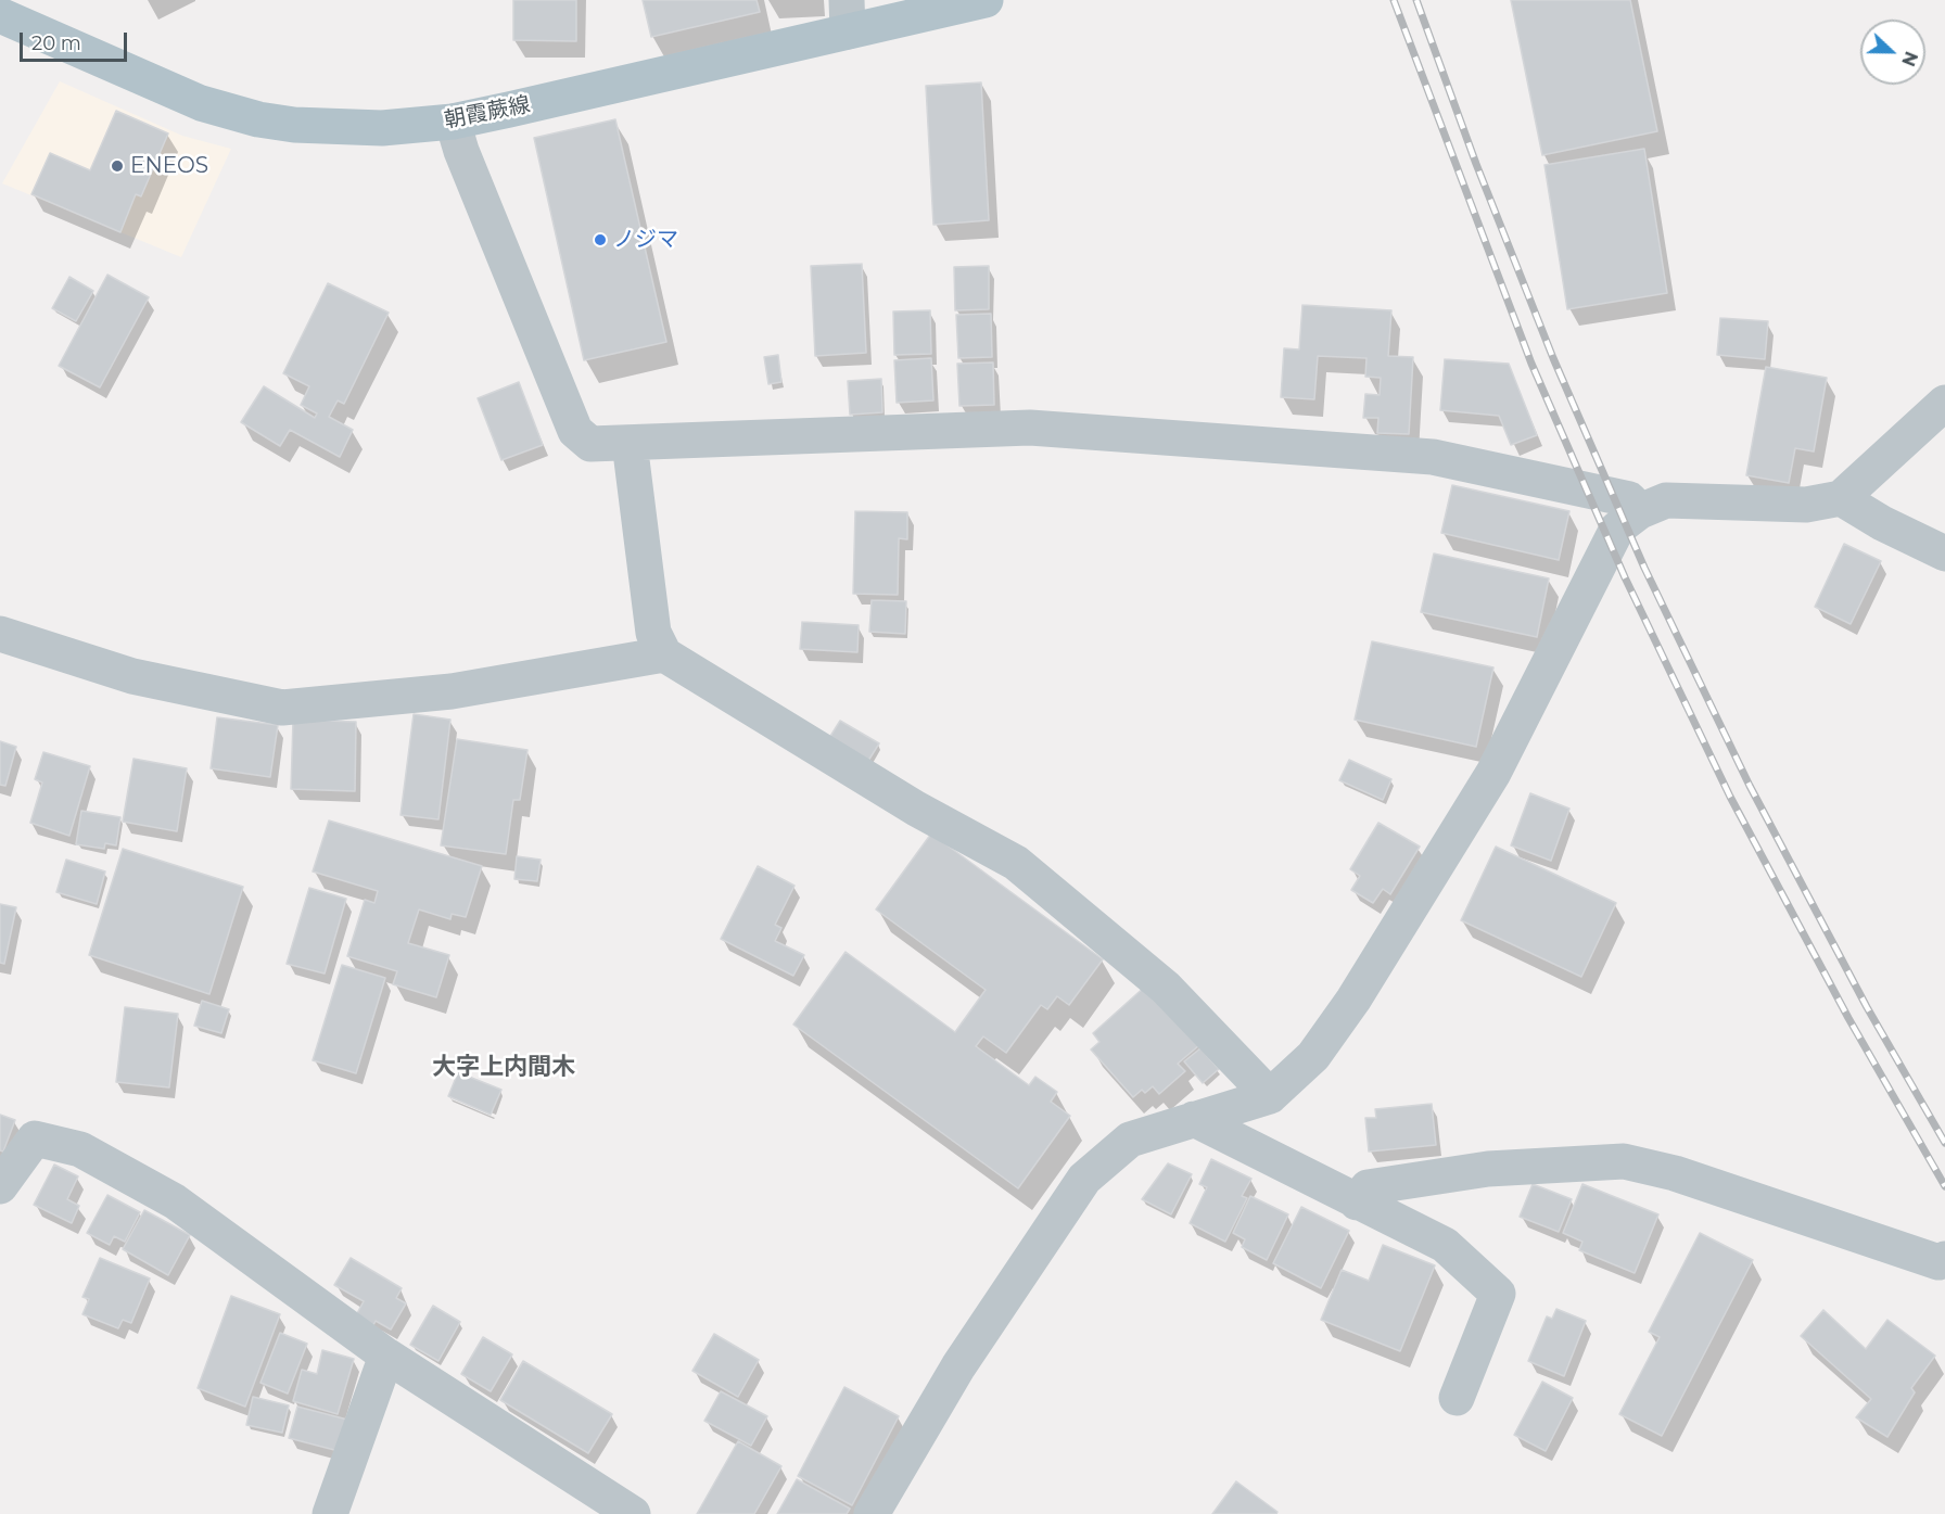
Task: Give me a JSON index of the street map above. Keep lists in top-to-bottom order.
{
  "streets": {
    "main road": ["朝霞蕨線"]
  },
  "districts": ["大字上内間木"],
  "places": ["ENEOS", "ノジマ"],
  "scale_bar": "20 m",
  "north": "right"
}
